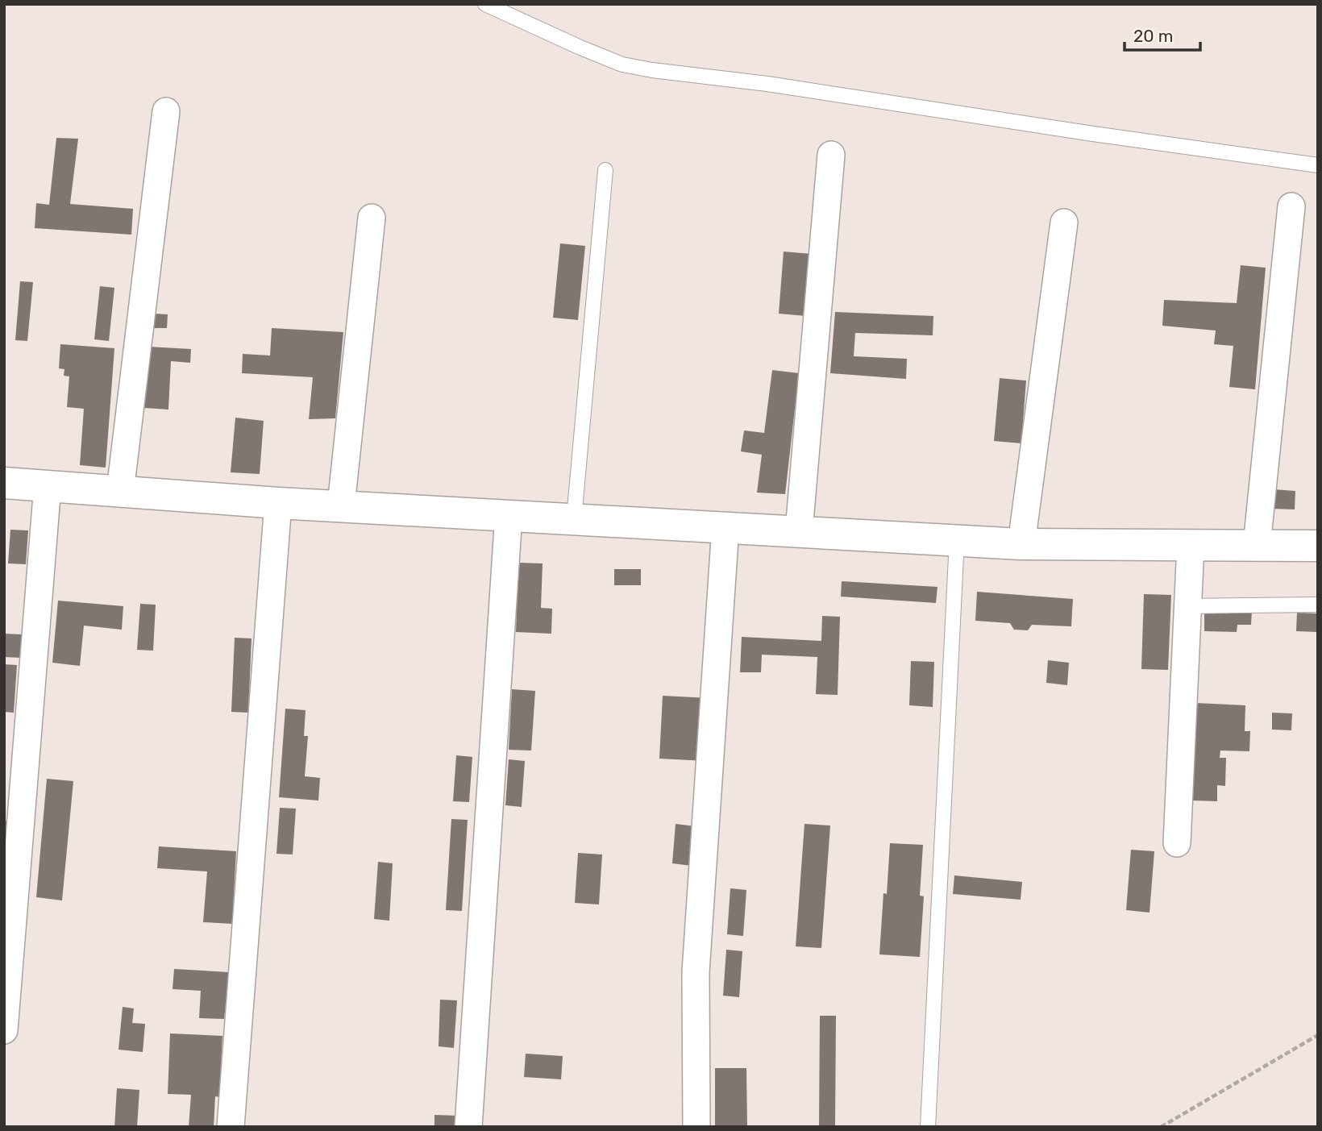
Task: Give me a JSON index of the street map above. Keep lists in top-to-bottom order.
{
  "scale_bar": "20 m"
}
